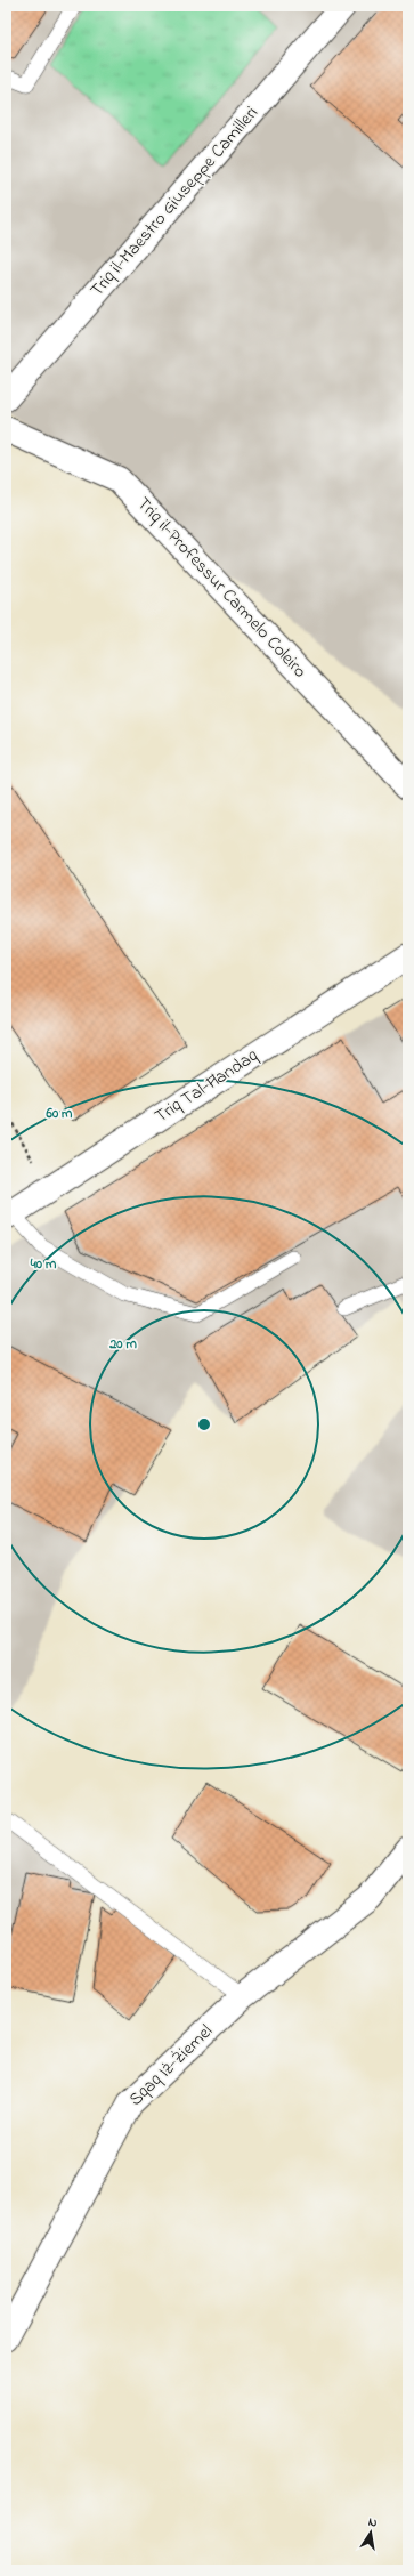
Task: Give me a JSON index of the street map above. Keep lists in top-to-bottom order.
{
  "streets": {
    "street": [
      "Triq il-Maestro Giuseppe Camilleri",
      "Triq il-Professur Carmelo Coleiro",
      "Triq Tal-Ħandaq",
      "Sqaq Iż-Żiemel"
    ]
  },
  "north": "top",
  "rings": ["60 m", "40 m", "20 m"]
}
